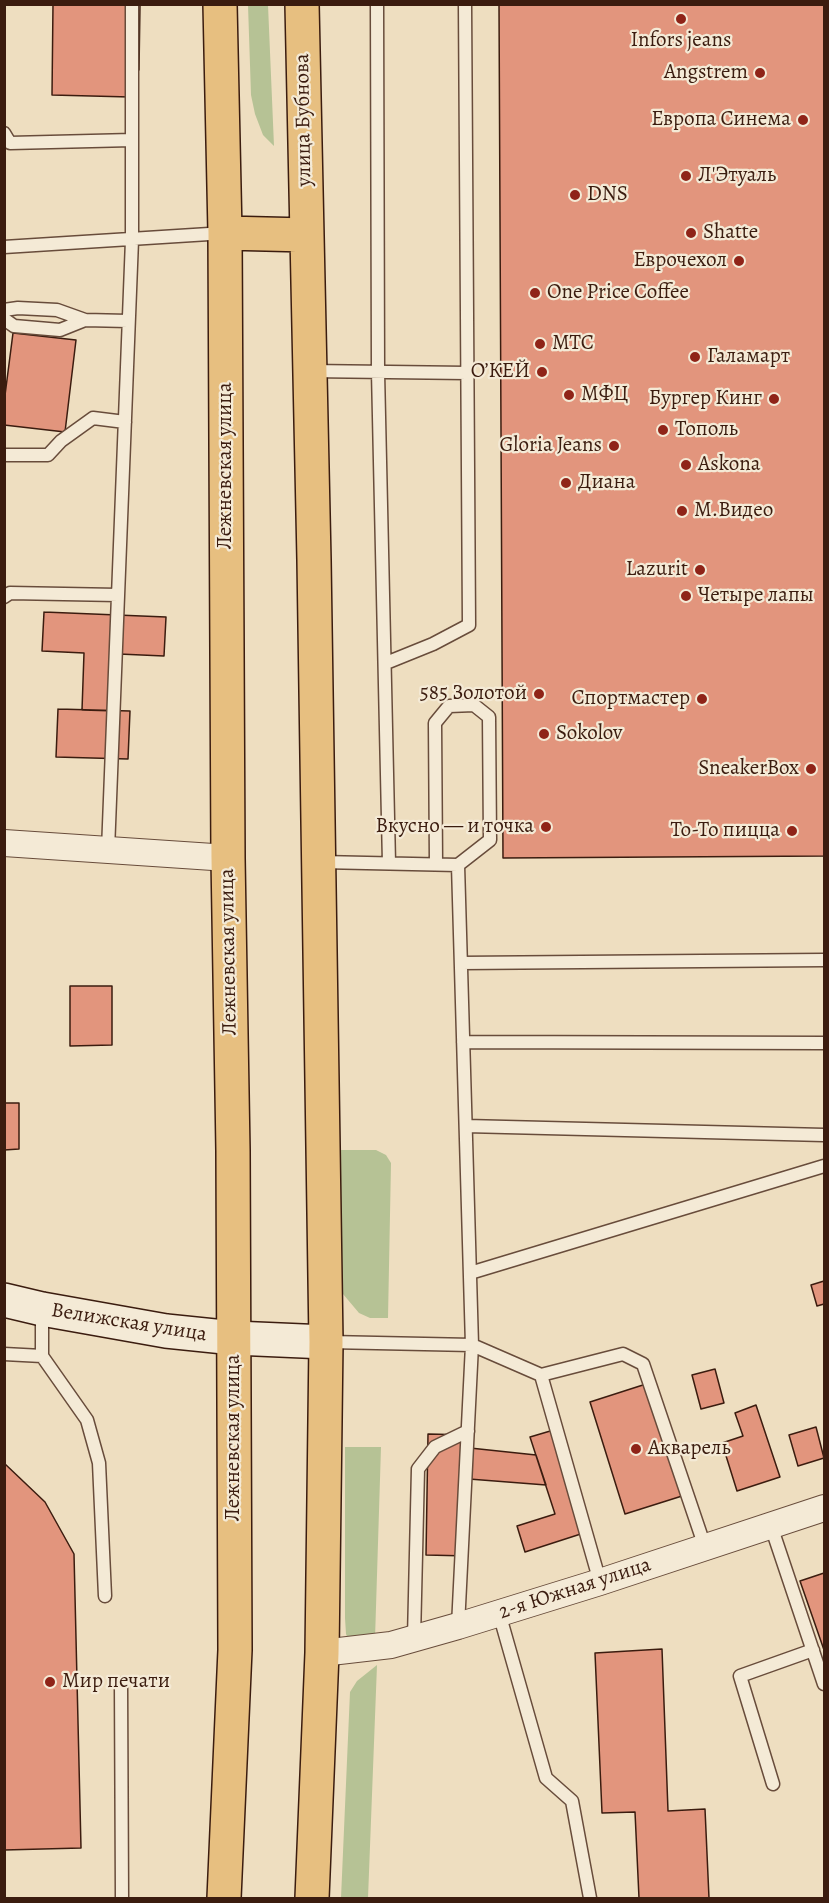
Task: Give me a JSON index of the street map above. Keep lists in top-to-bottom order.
{
  "streets": {
    "highway": ["улица Бубнова", "Лежневская улица"],
    "main road": ["Велижская улица"],
    "street": ["2-я Южная улица"]
  },
  "crossings": [
    ["Лежневская улица", "Велижская улица"]
  ],
  "places": [
    "Infors jeans",
    "Angstrem",
    "Европа Синема",
    "Л'Этуаль",
    "DNS",
    "Shatte",
    "Еврочехол",
    "One Price Coffee",
    "МТС",
    "Галамарт",
    "О’КЕЙ",
    "МФЦ",
    "Бургер Кинг",
    "Тополь",
    "Gloria Jeans",
    "Askona",
    "Диана",
    "М.Видео",
    "Lazurit",
    "Четыре лапы",
    "585 Золотой",
    "Спортмастер",
    "Sokolov",
    "SneakerBox",
    "Вкусно — и точка",
    "То-То пицца",
    "Акварель",
    "Мир печати"
  ]
}
